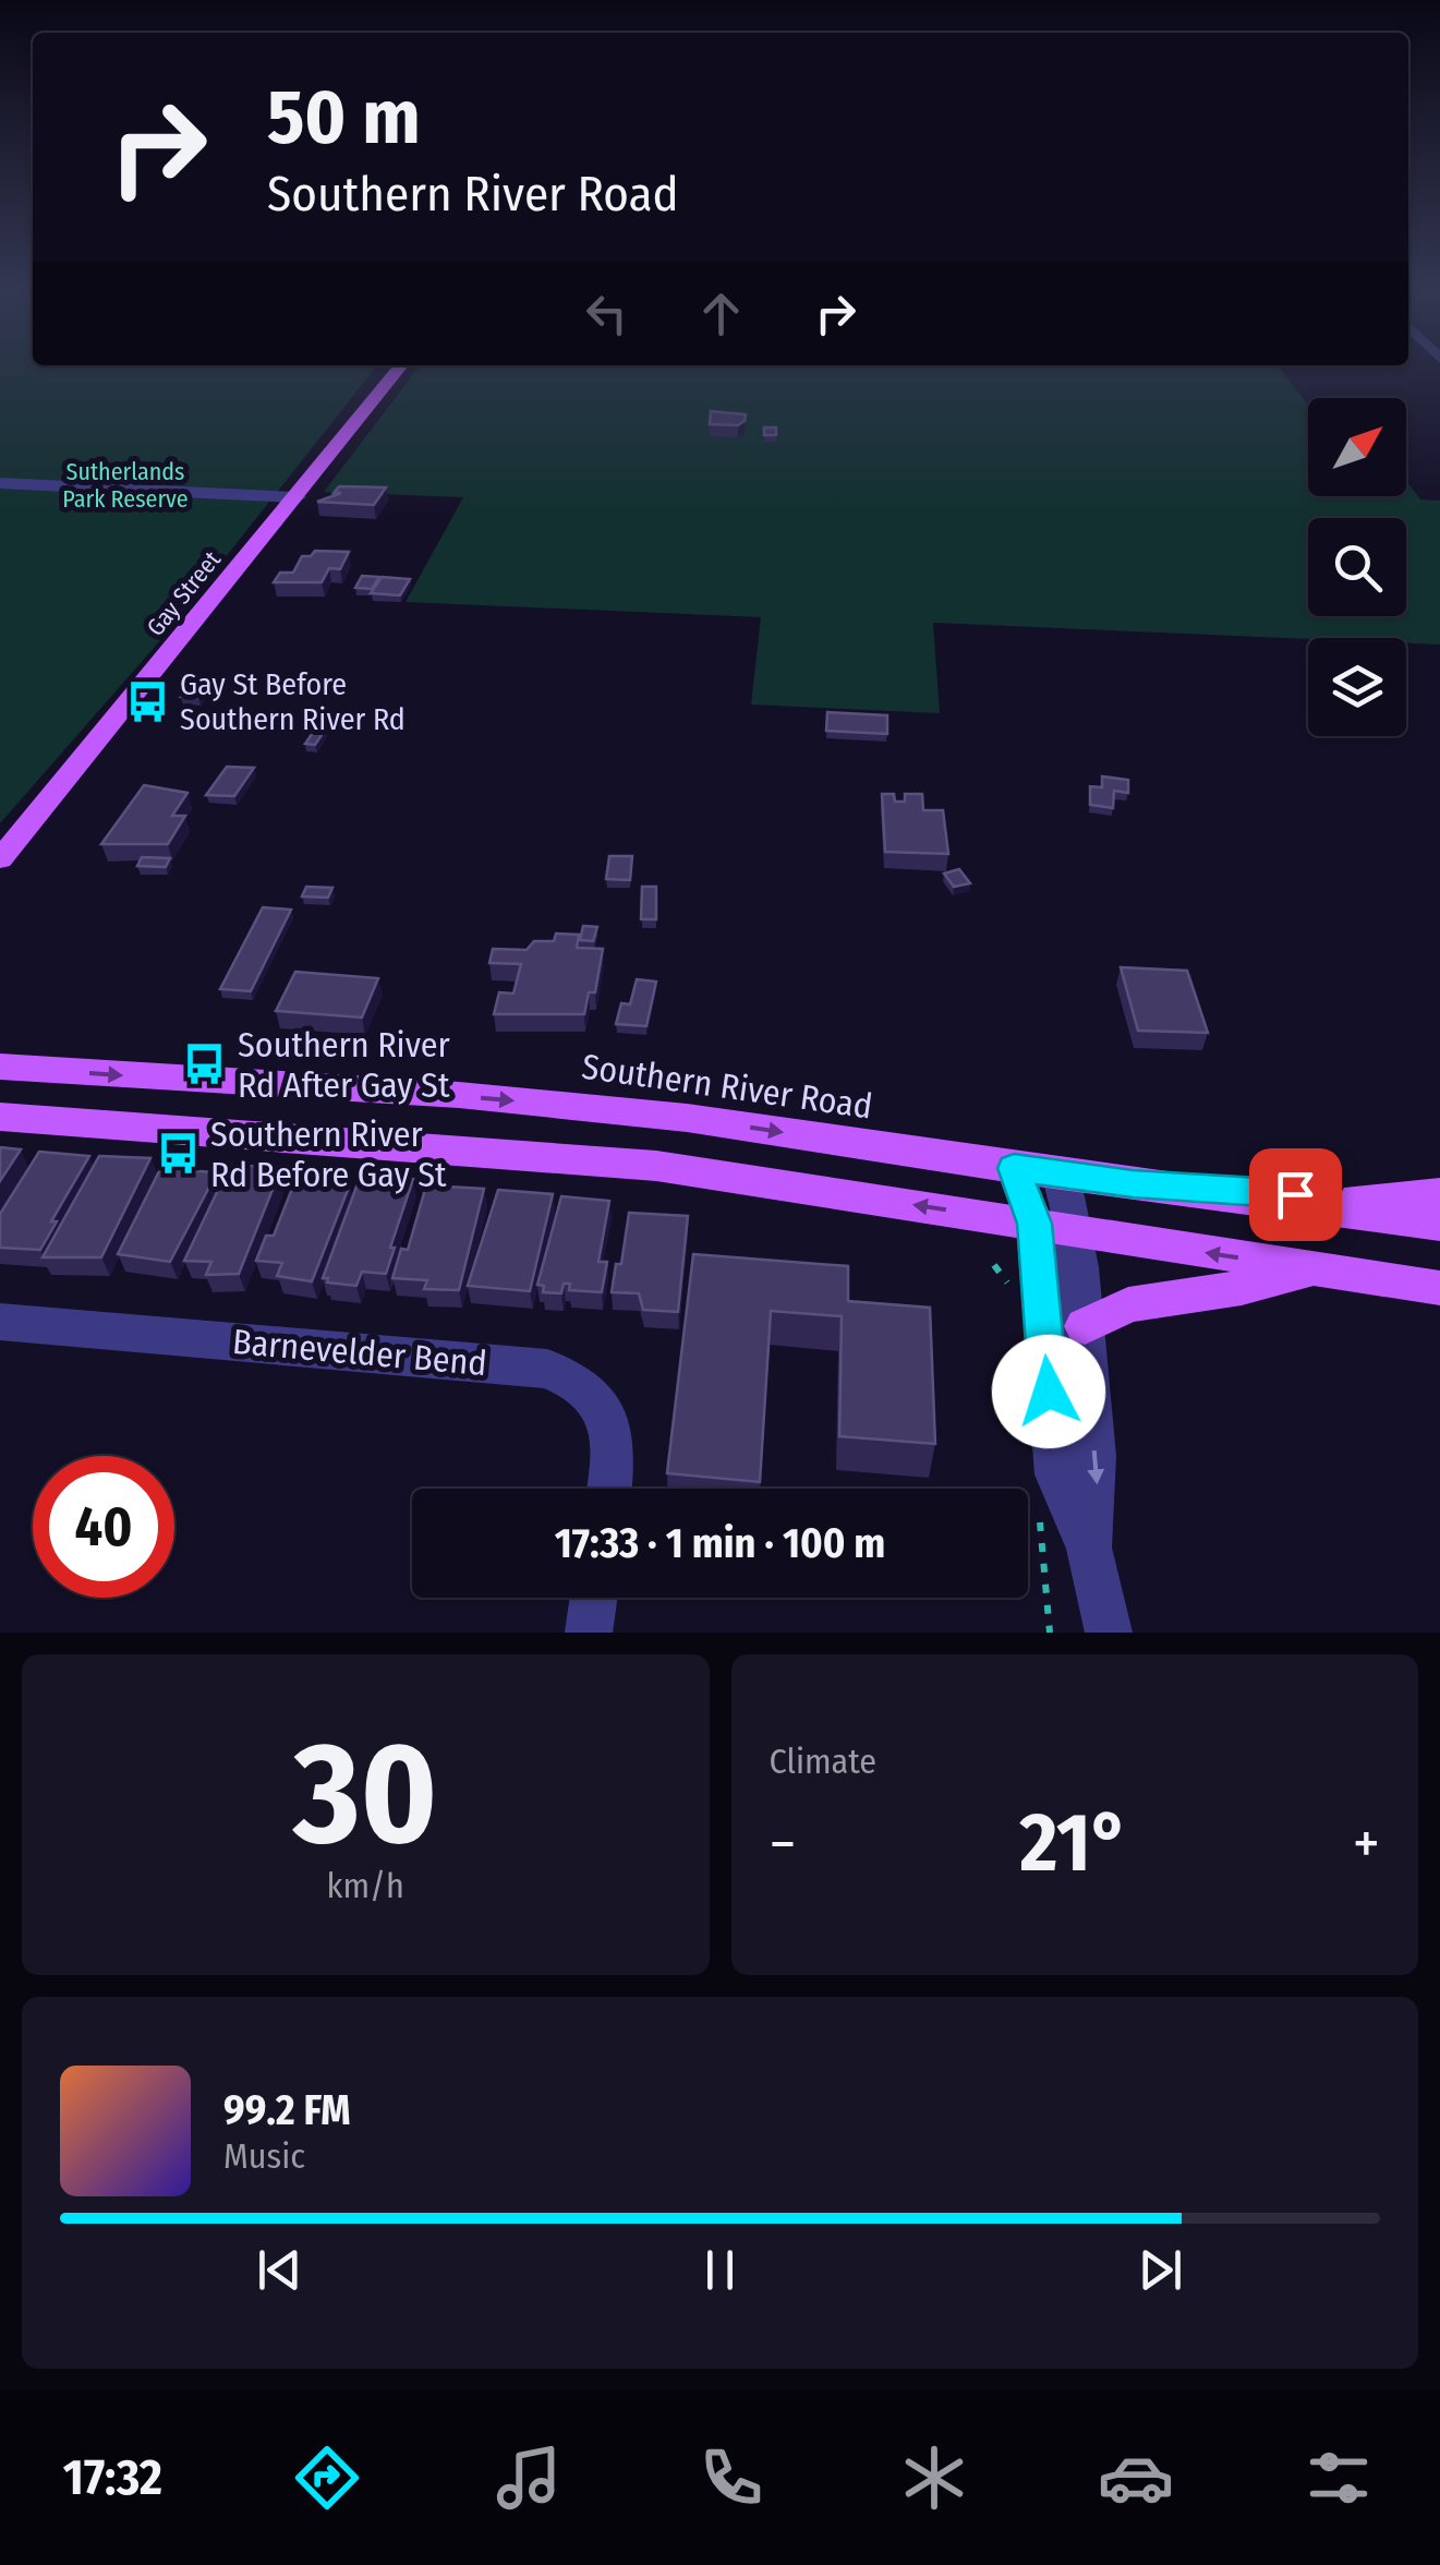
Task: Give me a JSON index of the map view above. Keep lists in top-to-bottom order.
{
  "streets": {
    "main road": ["Gay Street", "Southern River Road"],
    "street": ["Barnevelder Bend"]
  },
  "parks": ["Sutherlands Park Reserve"],
  "places": {
    "bus stop": ["Gay St Before Southern River Rd", "Southern River Rd After Gay St", "Southern River Rd Before Gay St"]
  },
  "north": "top right",
  "page": {
    "turn": ["50 m", "Southern River Road"],
    "limit": "40",
    "trip": "17:33 · 1 min · 100 m",
    "tile": [
      ["30", "km/h"],
      "Climate"
    ],
    "heat": ["−", "21°", "+"],
    "song": ["99.2 FM", "Music"],
    "tabs": "17:32"
  }
}
